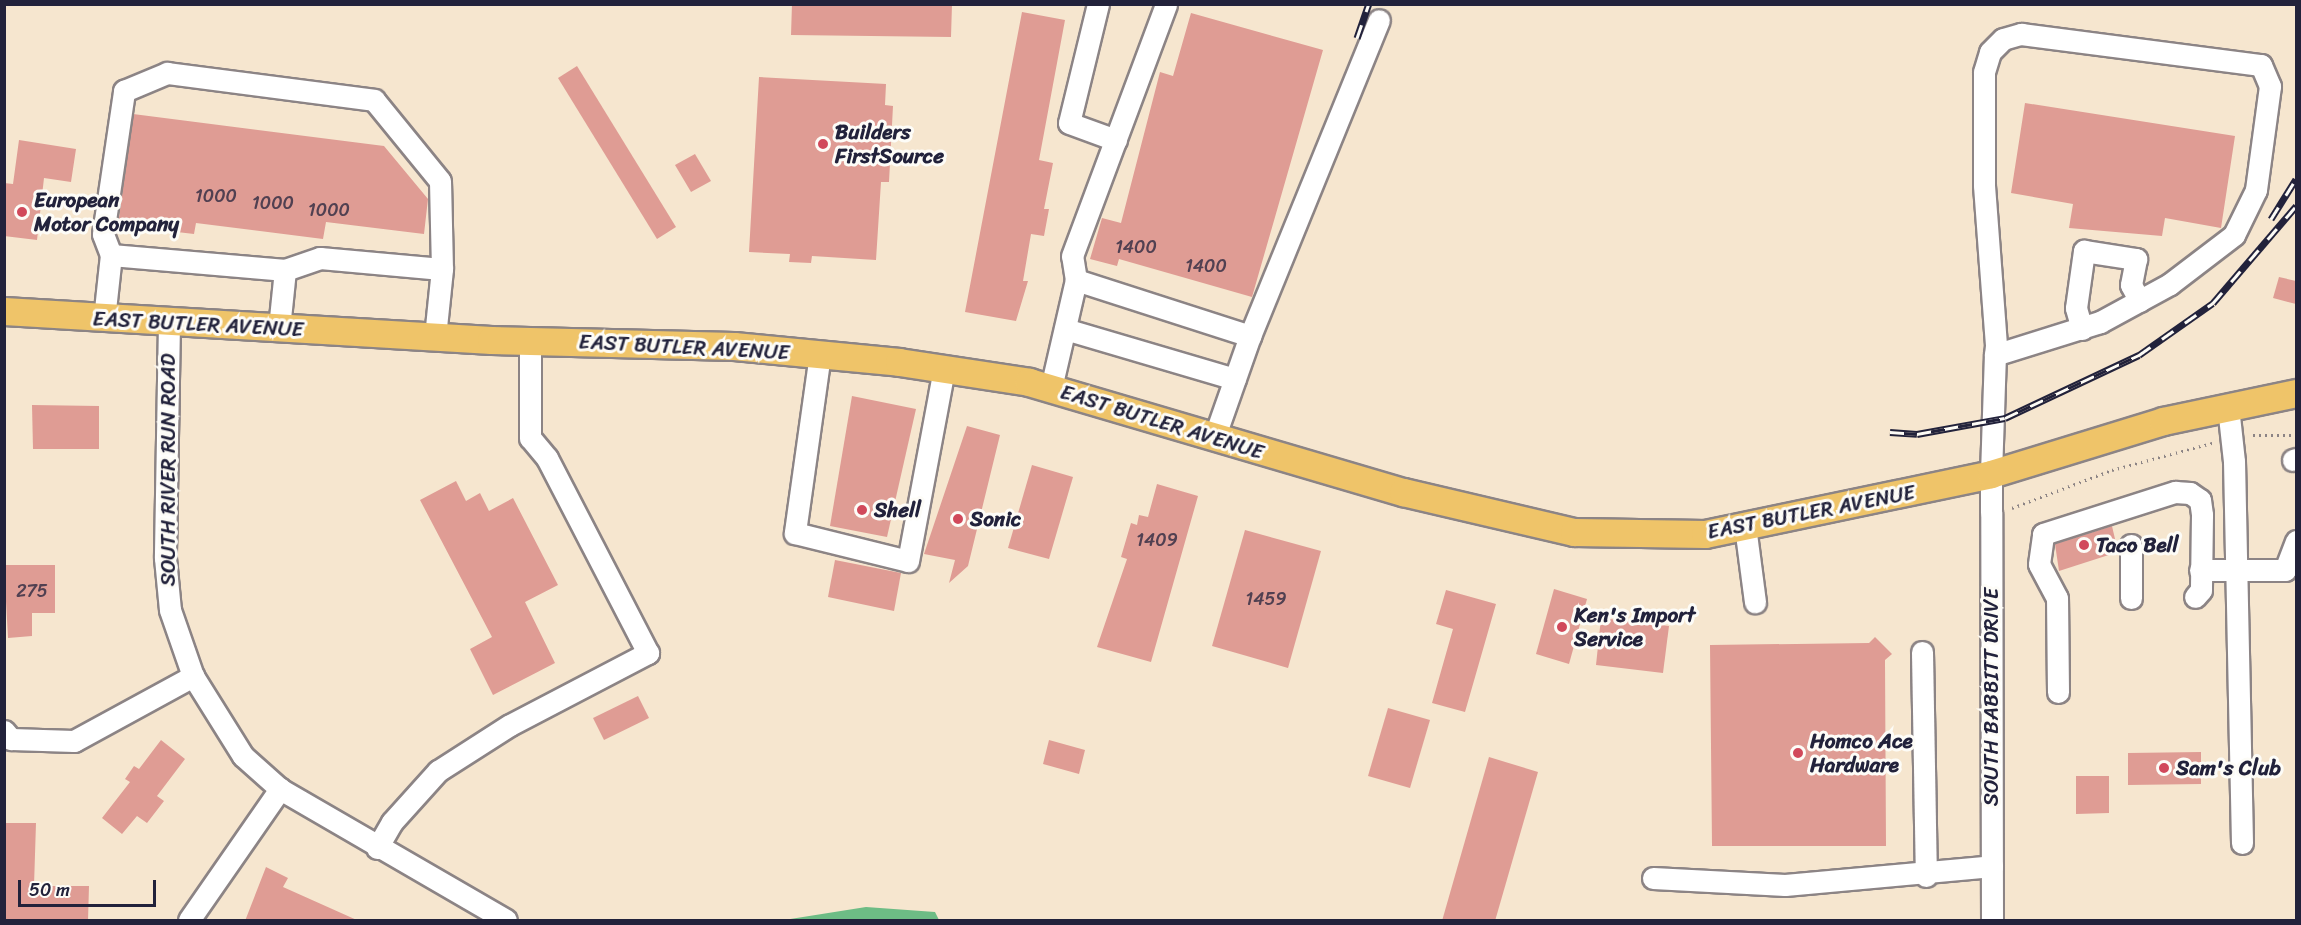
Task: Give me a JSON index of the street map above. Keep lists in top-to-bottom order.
{
  "streets": {
    "main road": ["EAST BUTLER AVENUE"],
    "street": ["SOUTH RIVER RUN ROAD", "SOUTH BABBITT DRIVE"]
  },
  "crossings": [
    ["EAST BUTLER AVENUE", "SOUTH RIVER RUN ROAD"],
    ["EAST BUTLER AVENUE", "SOUTH BABBITT DRIVE"]
  ],
  "places": [
    "Builders FirstSource",
    "European Motor Company",
    "Shell",
    "Sonic",
    "Taco Bell",
    "Ken's Import Service",
    "Homco Ace Hardware",
    "Sam's Club"
  ],
  "house_numbers": [
    "1000",
    "1000",
    "1000",
    "1400",
    "1400",
    "1409",
    "275",
    "1459"
  ],
  "scale_bar": "50 m"
}
